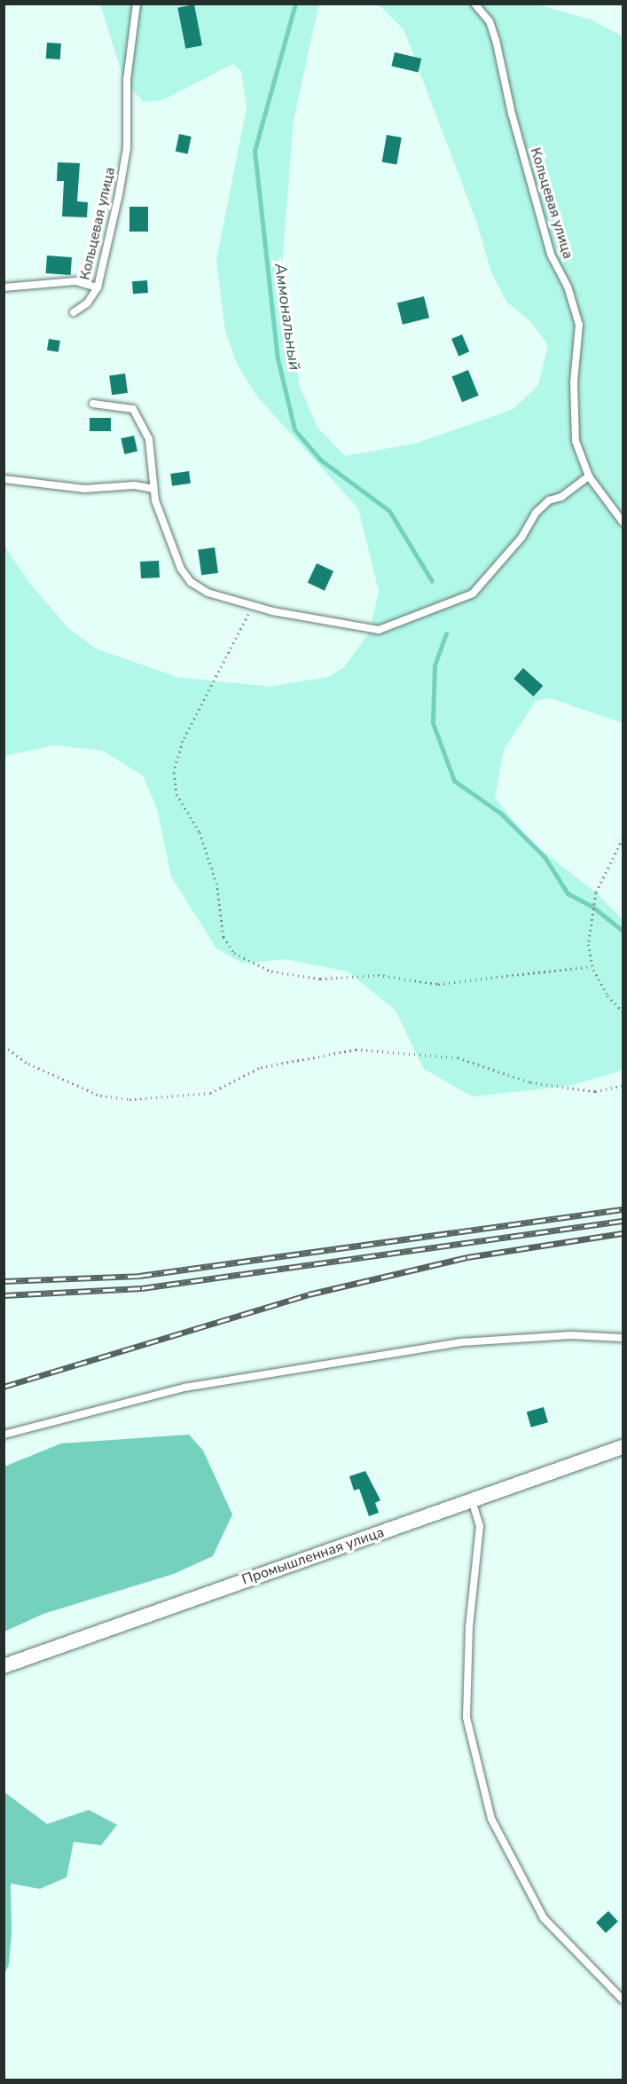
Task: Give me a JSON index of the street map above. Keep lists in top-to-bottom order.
{
  "streets": {
    "street": ["Промышленная улица"],
    "lane": ["Кольцевая улица"]
  },
  "water": ["Аммональный"]
}
